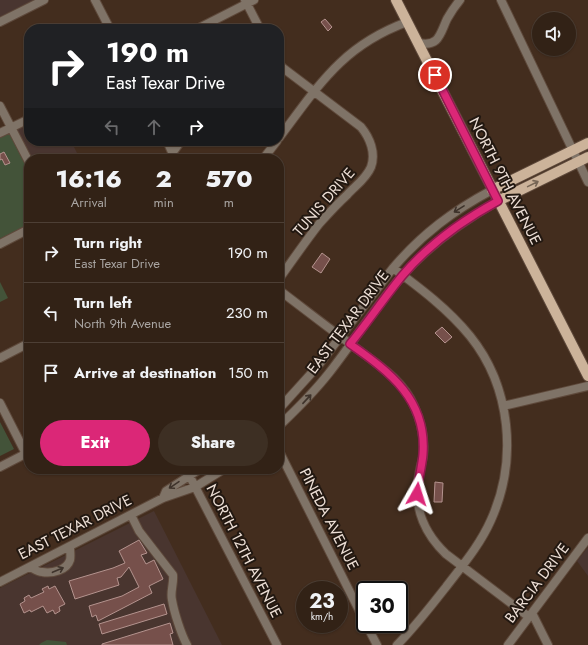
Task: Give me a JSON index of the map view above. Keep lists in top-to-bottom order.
{
  "streets": {
    "main road": ["NORTH 9TH AVENUE", "EAST TEXAR DRIVE"],
    "street": [
      "TUNIS DRIVE",
      "PINEDA AVENUE",
      "NORTH 12TH AVENUE",
      "BARCIA DRIVE"
    ]
  },
  "crossings": [
    ["NORTH 9TH AVENUE", "EAST TEXAR DRIVE"]
  ],
  "page": {
    "turn": ["190 m", "East Texar Drive"],
    "eta": [
      "16:16",
      "Arrival",
      "2",
      "min",
      "570",
      "m"
    ],
    "list": [
      {
        "name": "Turn right",
        "note": "East Texar Drive",
        "value": "190 m"
      },
      {
        "name": "Turn left",
        "note": "North 9th Avenue",
        "value": "230 m"
      },
      {
        "name": "Arrive at destination",
        "value": "150 m"
      }
    ],
    "buttons": ["Exit", "Share"],
    "speed": "23 km/h",
    "limit": "30"
  }
}
